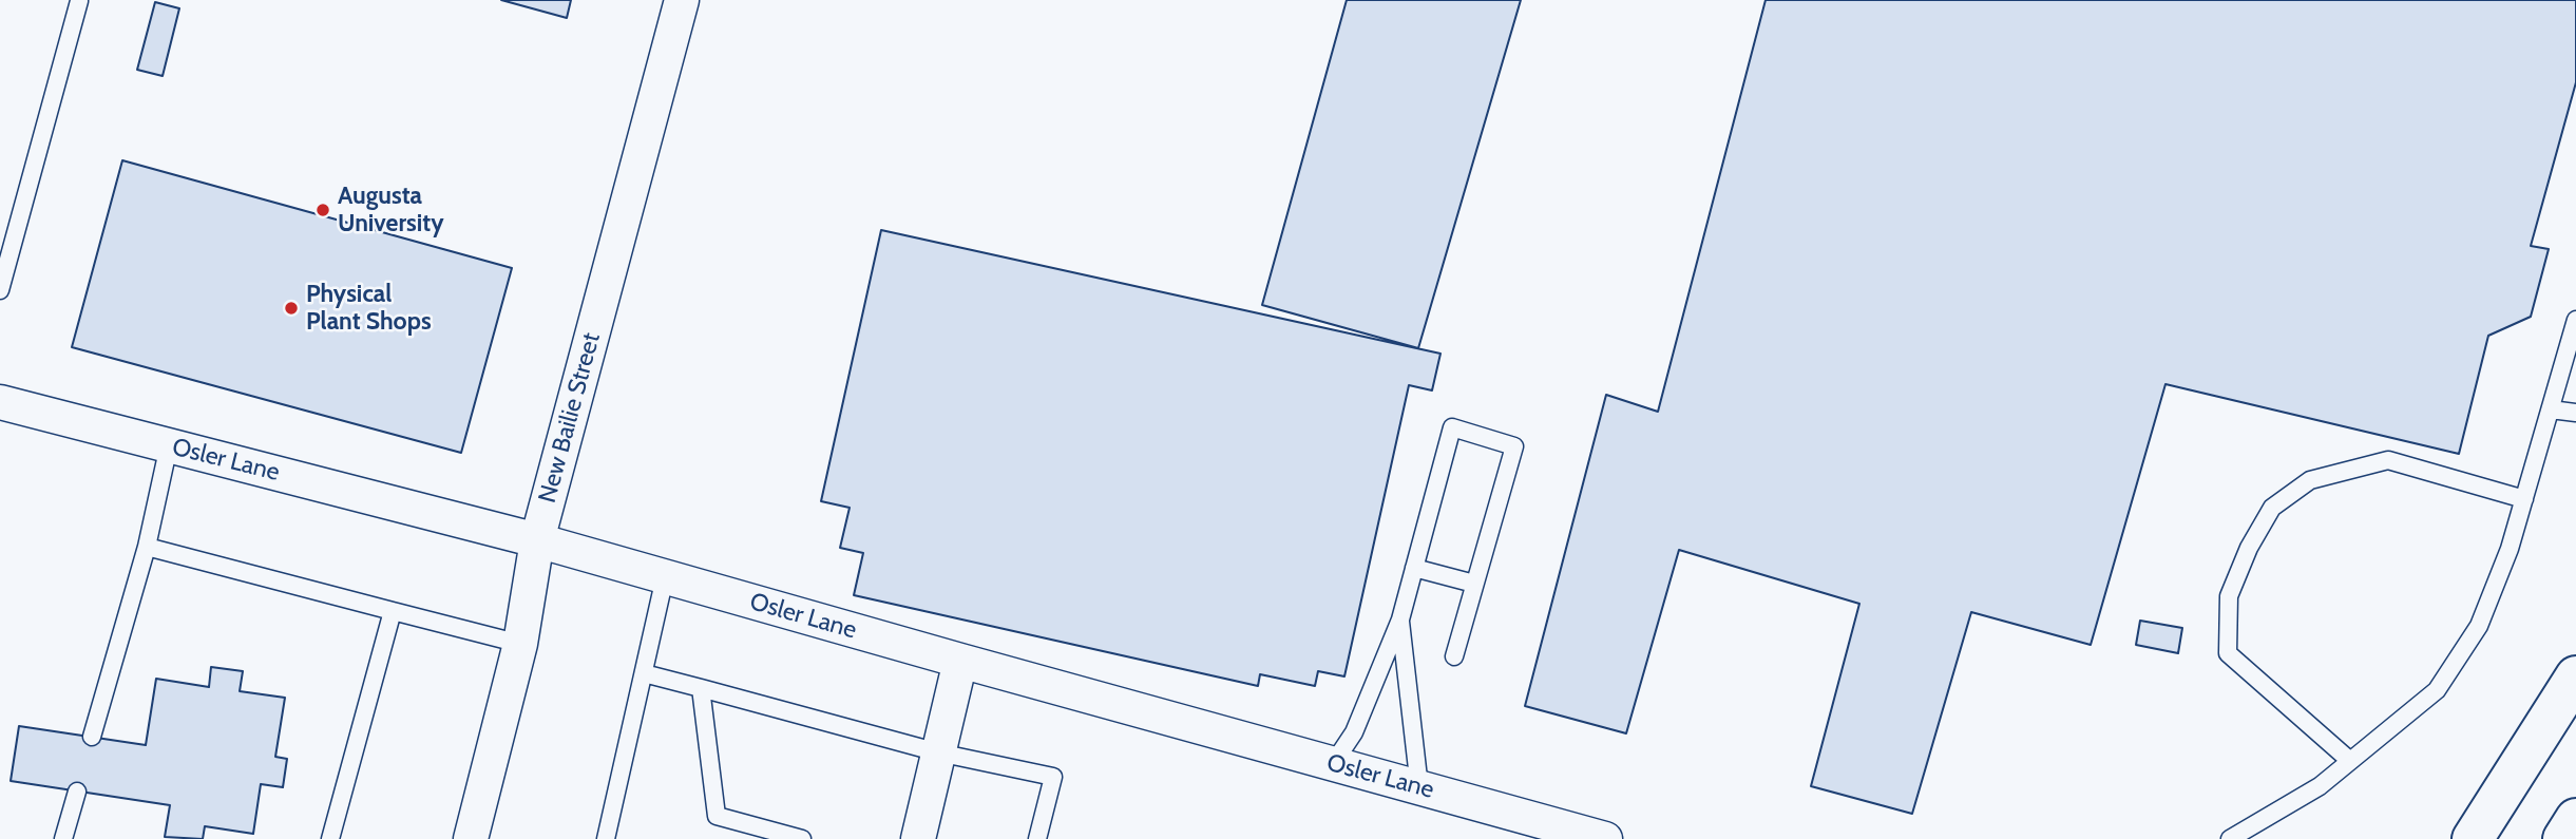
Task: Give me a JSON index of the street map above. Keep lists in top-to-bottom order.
{
  "streets": {
    "street": ["New Bailie Street", "Osler Lane"]
  },
  "crossings": [
    ["New Bailie Street", "Osler Lane"]
  ],
  "places": ["Augusta University", "Physical Plant Shops"]
}
